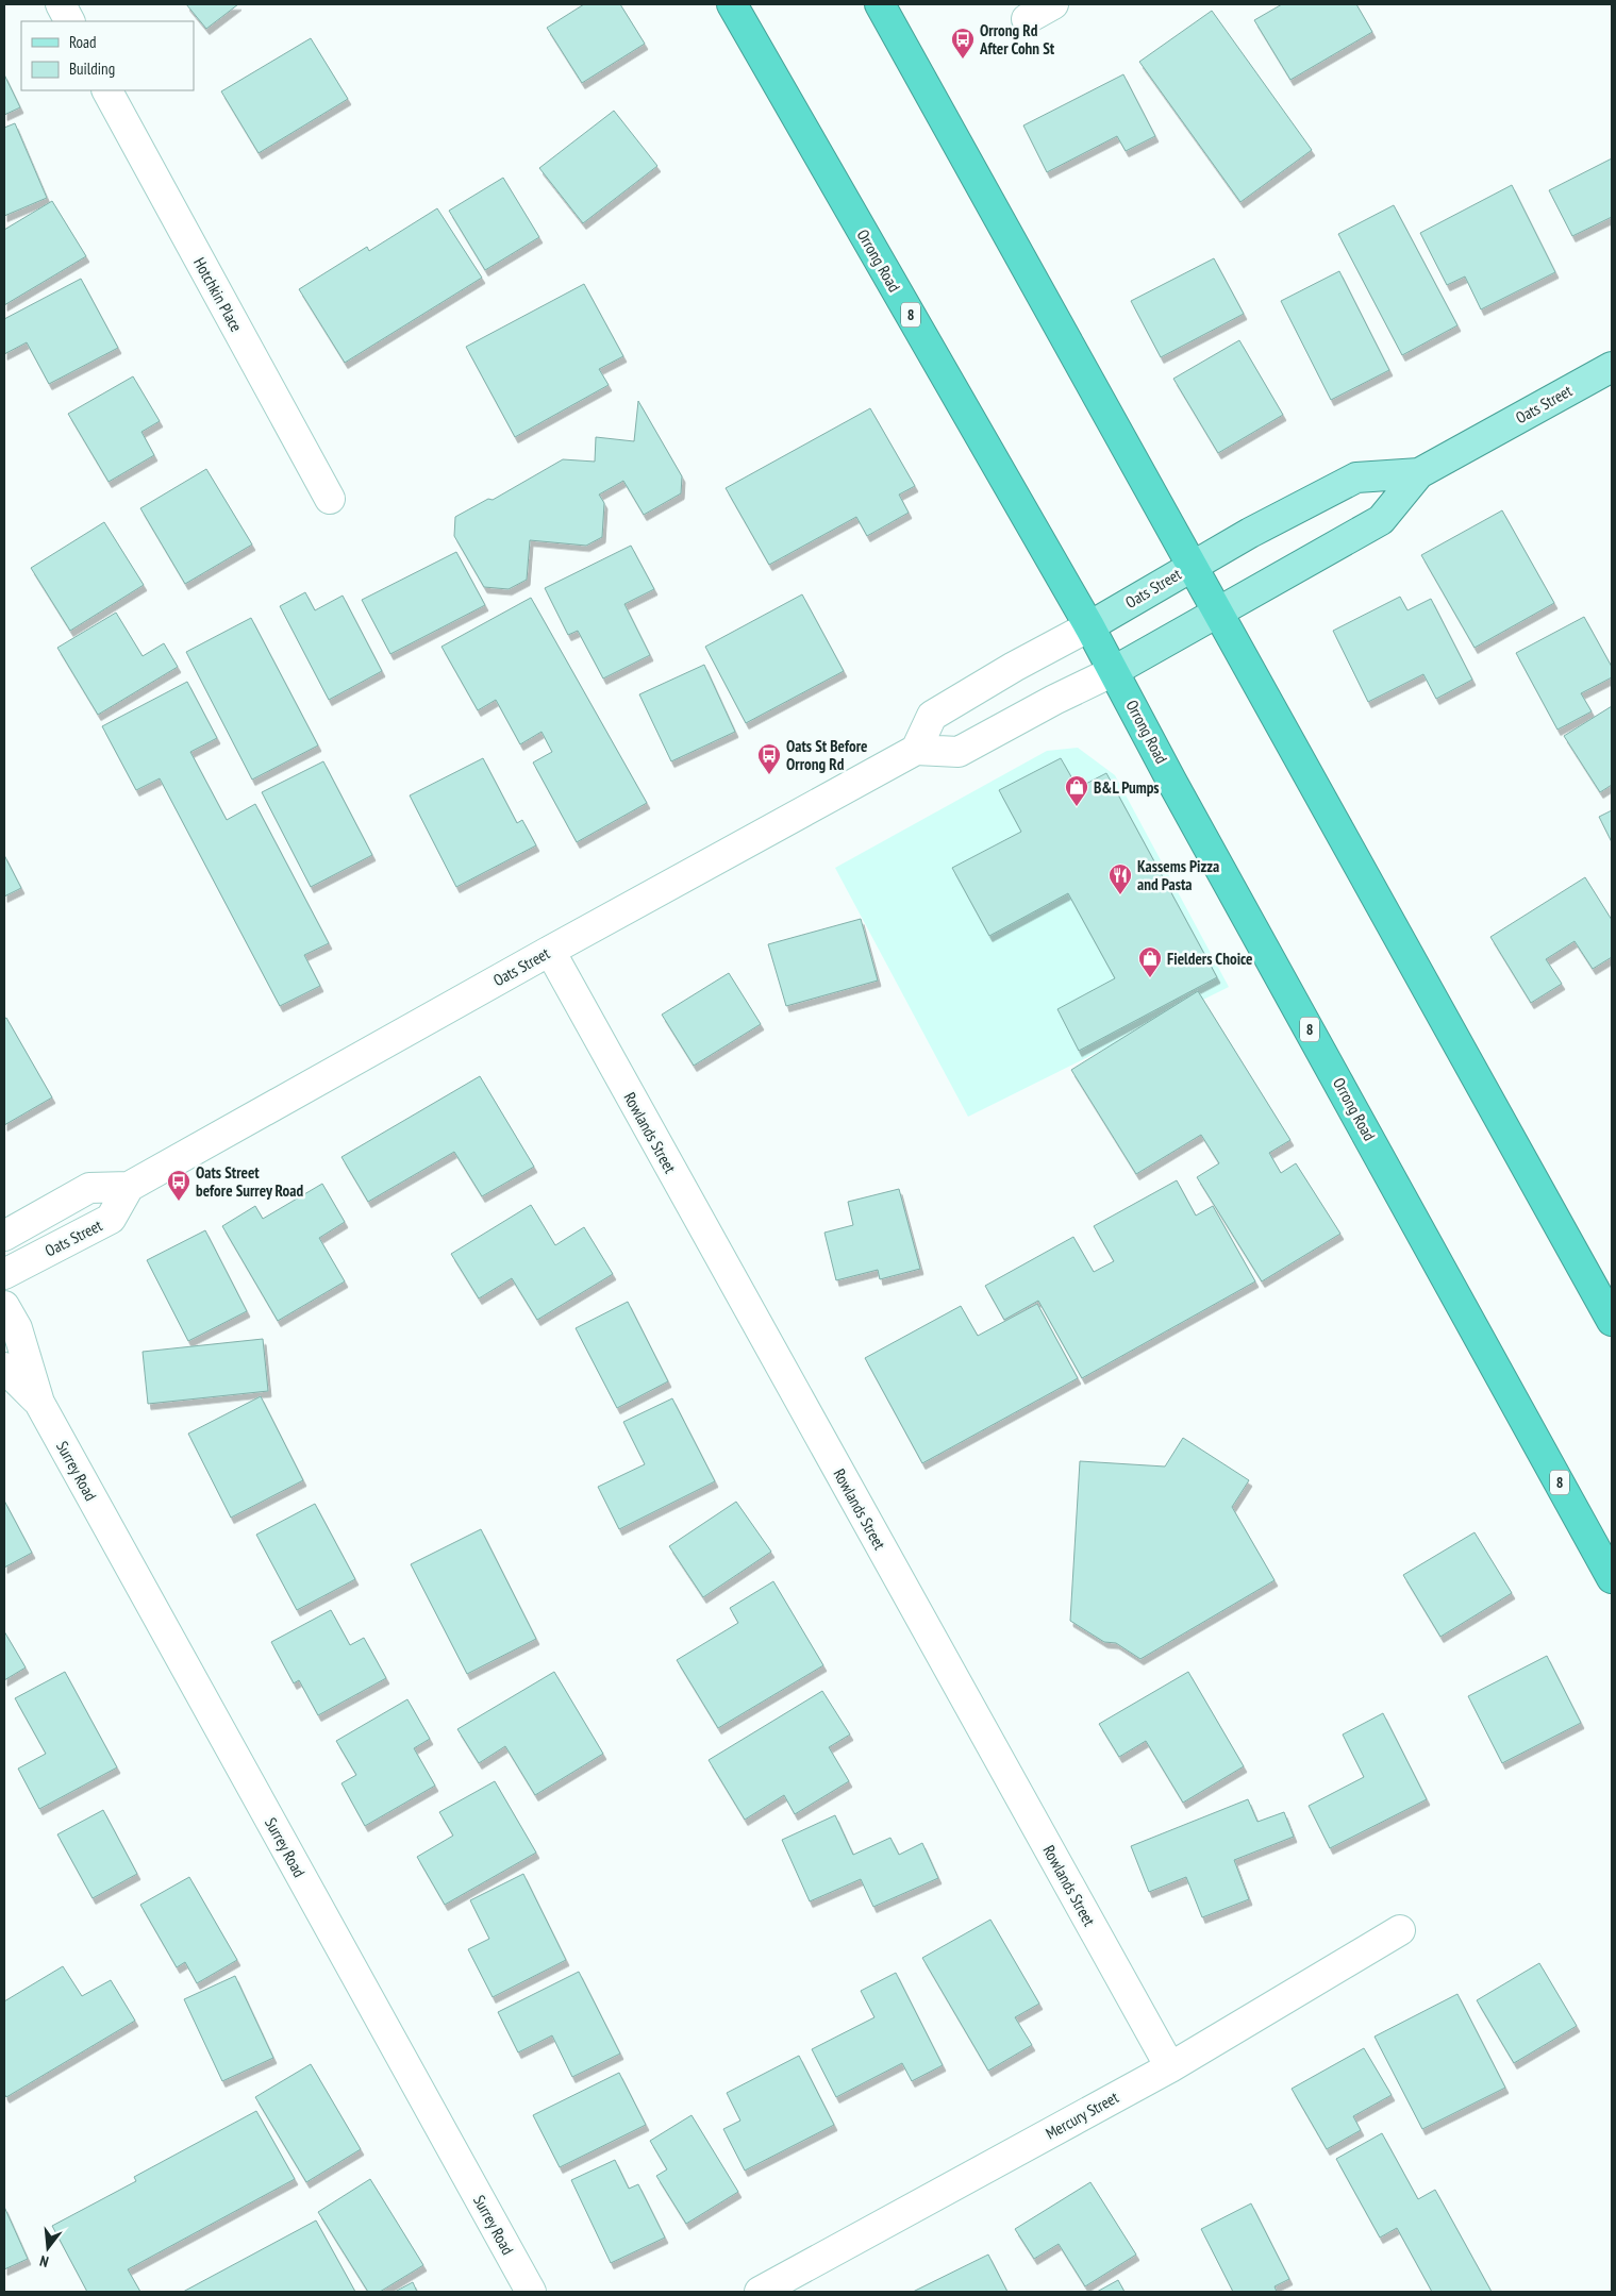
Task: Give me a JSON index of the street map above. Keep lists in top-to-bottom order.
{
  "streets": {
    "highway": ["Orrong Road", "8"],
    "main road": ["Oats Street"],
    "street": [
      "Hotchkin Place",
      "Rowlands Street",
      "Surrey Road",
      "Mercury Street"
    ]
  },
  "crossings": [
    ["Orrong Road", "Oats Street"],
    ["Oats Street", "Rowlands Street"],
    ["Rowlands Street", "Mercury Street"]
  ],
  "places": {
    "bus stop": ["Orrong Rd After Cohn St", "Oats St Before Orrong Rd", "Oats Street before Surrey Road"],
    "shop": ["B&L Pumps", "Fielders Choice"],
    "restaurant": ["Kassems Pizza and Pasta"]
  },
  "legend": ["Road", "Building"],
  "north": "bottom"
}
